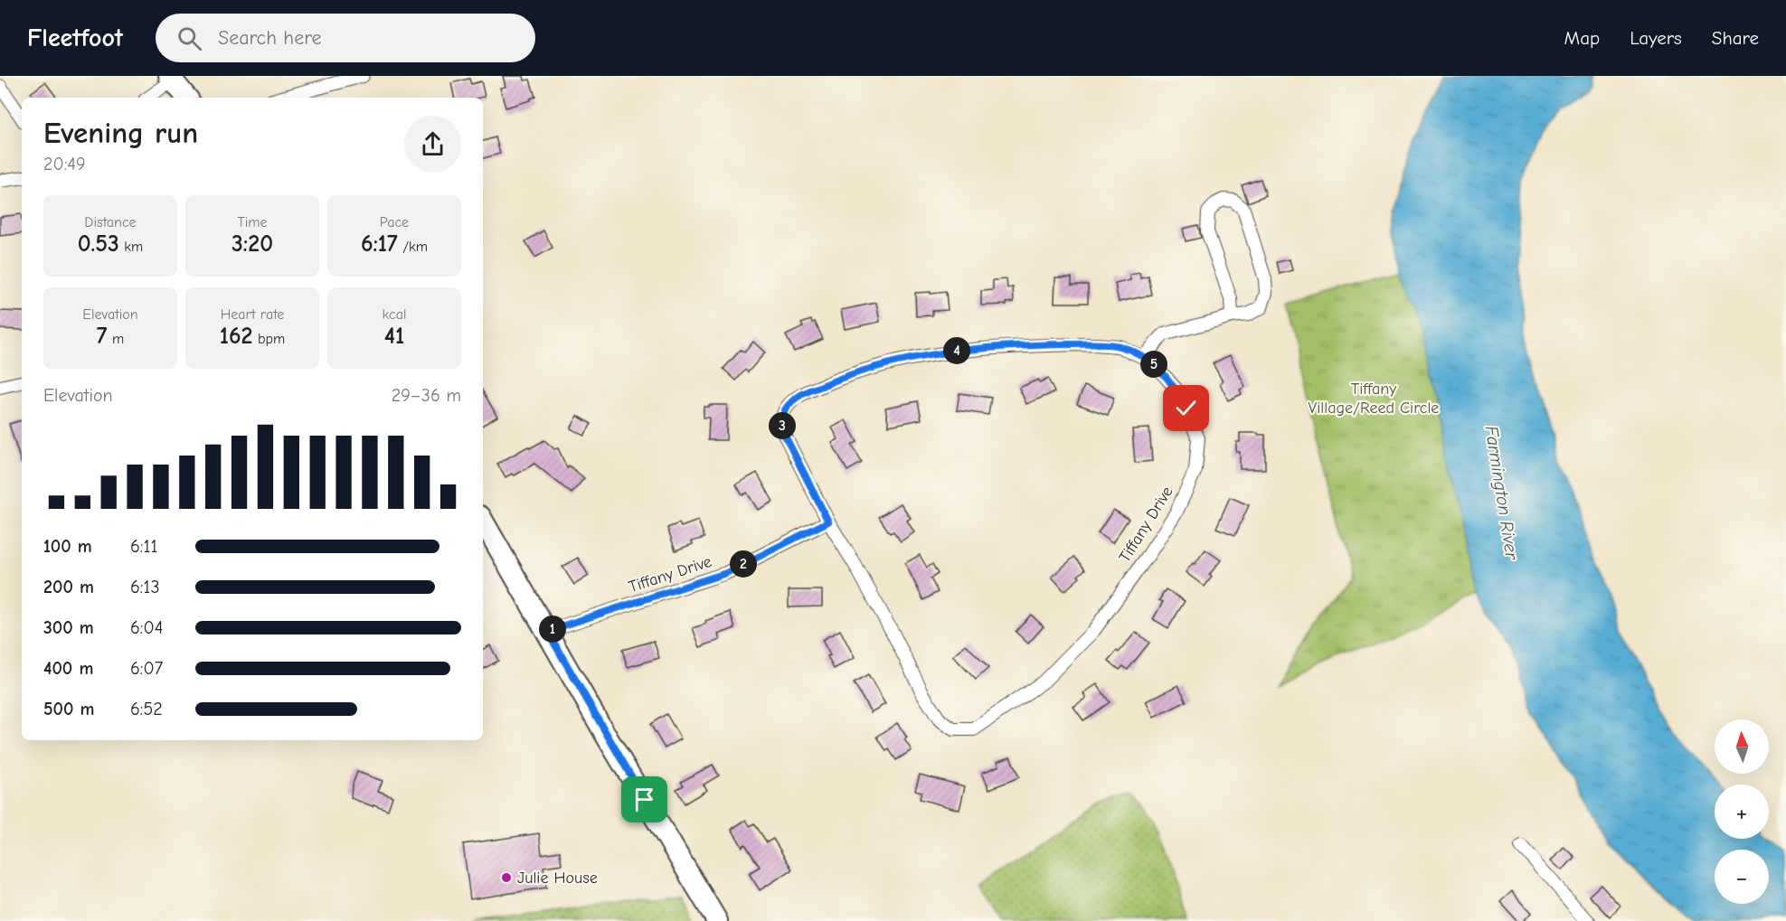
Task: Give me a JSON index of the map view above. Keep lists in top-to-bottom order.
{
  "streets": {
    "street": ["Tiffany Drive"]
  },
  "water": ["Farmington River"],
  "parks": ["Tiffany Village/Reed Circle"],
  "places": ["Julie House"],
  "north": "top",
  "page": {
    "header": "Fleetfoot",
    "search": "Search here",
    "nav": ["Map", "Layers", "Share"],
    "heading": ["Evening run", "20:49"],
    "stats": [
      ["Distance", "0.53 km"],
      ["Time", "3:20"],
      ["Pace", "6:17 /km"],
      ["Elevation", "7 m"],
      ["Heart rate", "162 bpm"],
      ["kcal", "41"]
    ],
    "pins": [
      "4",
      "5",
      "3",
      "2",
      "1"
    ],
    "chart": ["Elevation", "29–36 m"],
    "list": [
      {
        "name": "100 m",
        "note": "6:11"
      },
      {
        "name": "200 m",
        "note": "6:13"
      },
      {
        "name": "300 m",
        "note": "6:04"
      },
      {
        "name": "400 m",
        "note": "6:07"
      },
      {
        "name": "500 m",
        "note": "6:52"
      }
    ],
    "map_buttons": ["+", "−"]
  }
}
